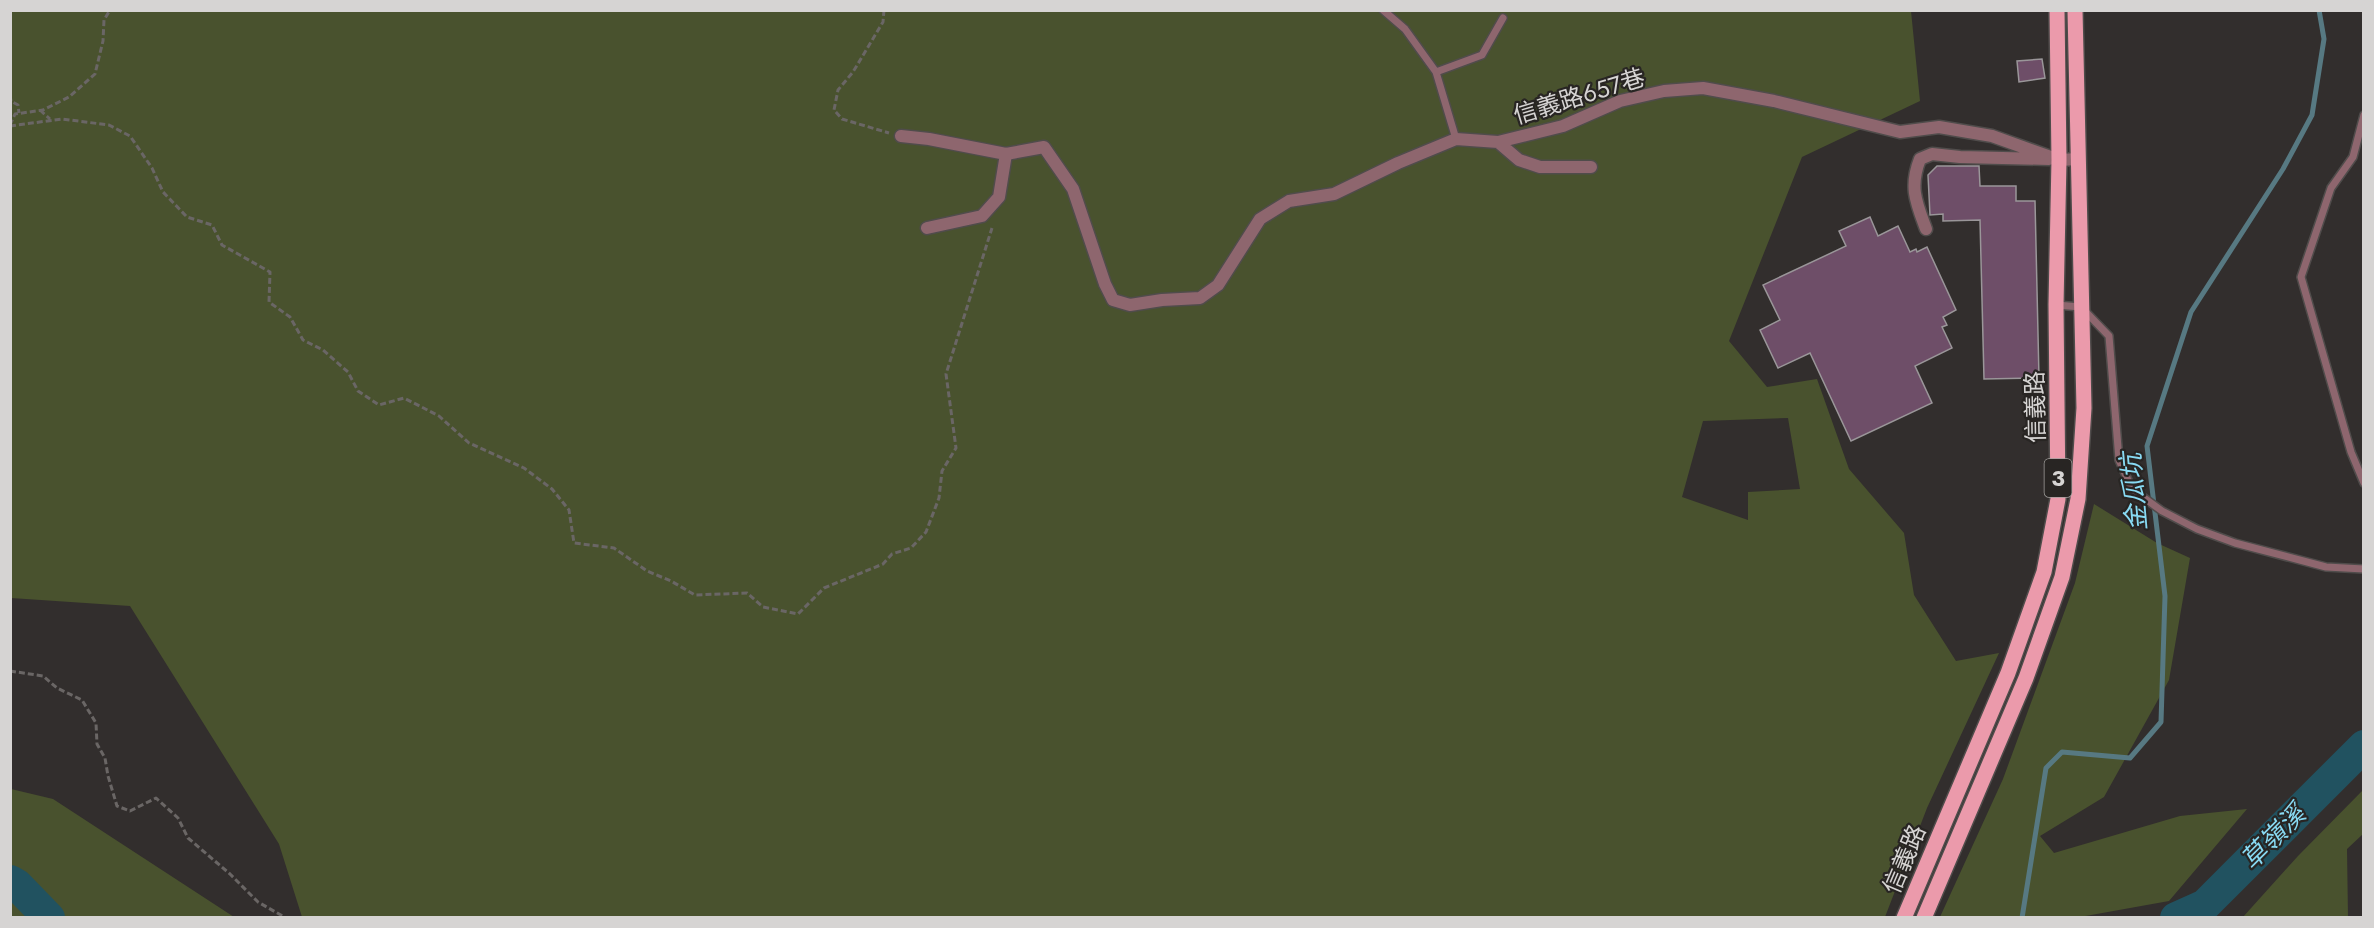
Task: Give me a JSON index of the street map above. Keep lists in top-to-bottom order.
{
  "streets": {
    "main road": ["信義路", "3"],
    "street": ["信義路657巷"]
  },
  "crossings": [
    ["信義路657巷", "信義路"]
  ],
  "water": ["金瓜坑", "草嶺溪"]
}
